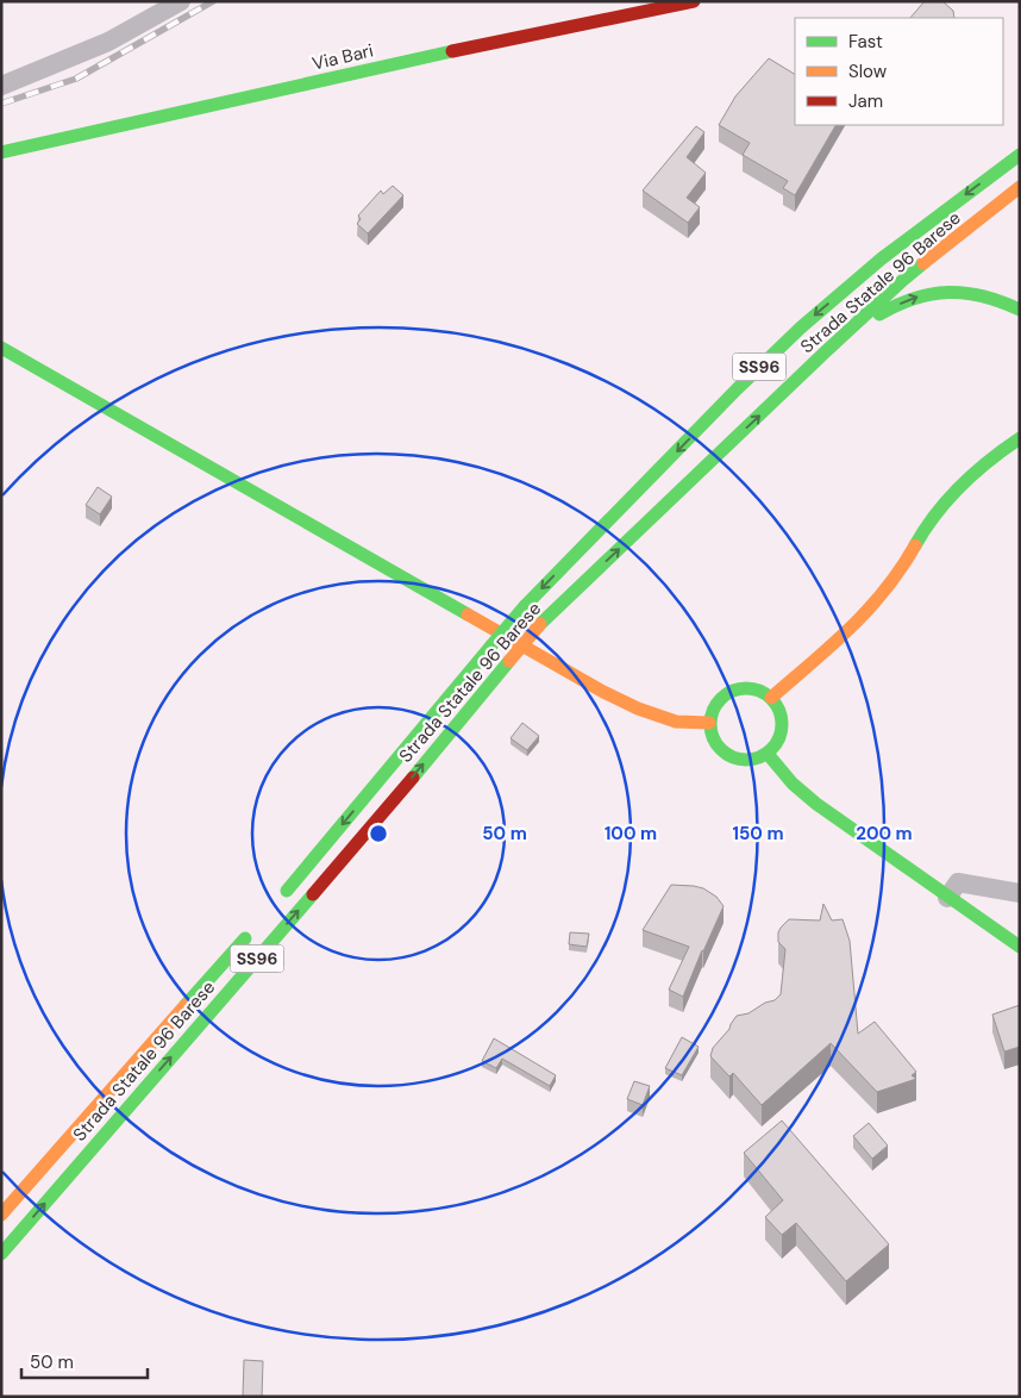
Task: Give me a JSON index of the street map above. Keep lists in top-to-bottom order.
{
  "streets": {
    "main road": ["Via Bari", "Strada Statale 96 Barese", "SS96"]
  },
  "legend": ["Fast", "Slow", "Jam"],
  "scale_bar": "50 m",
  "rings": [
    "50 m",
    "100 m",
    "150 m",
    "200 m"
  ]
}
